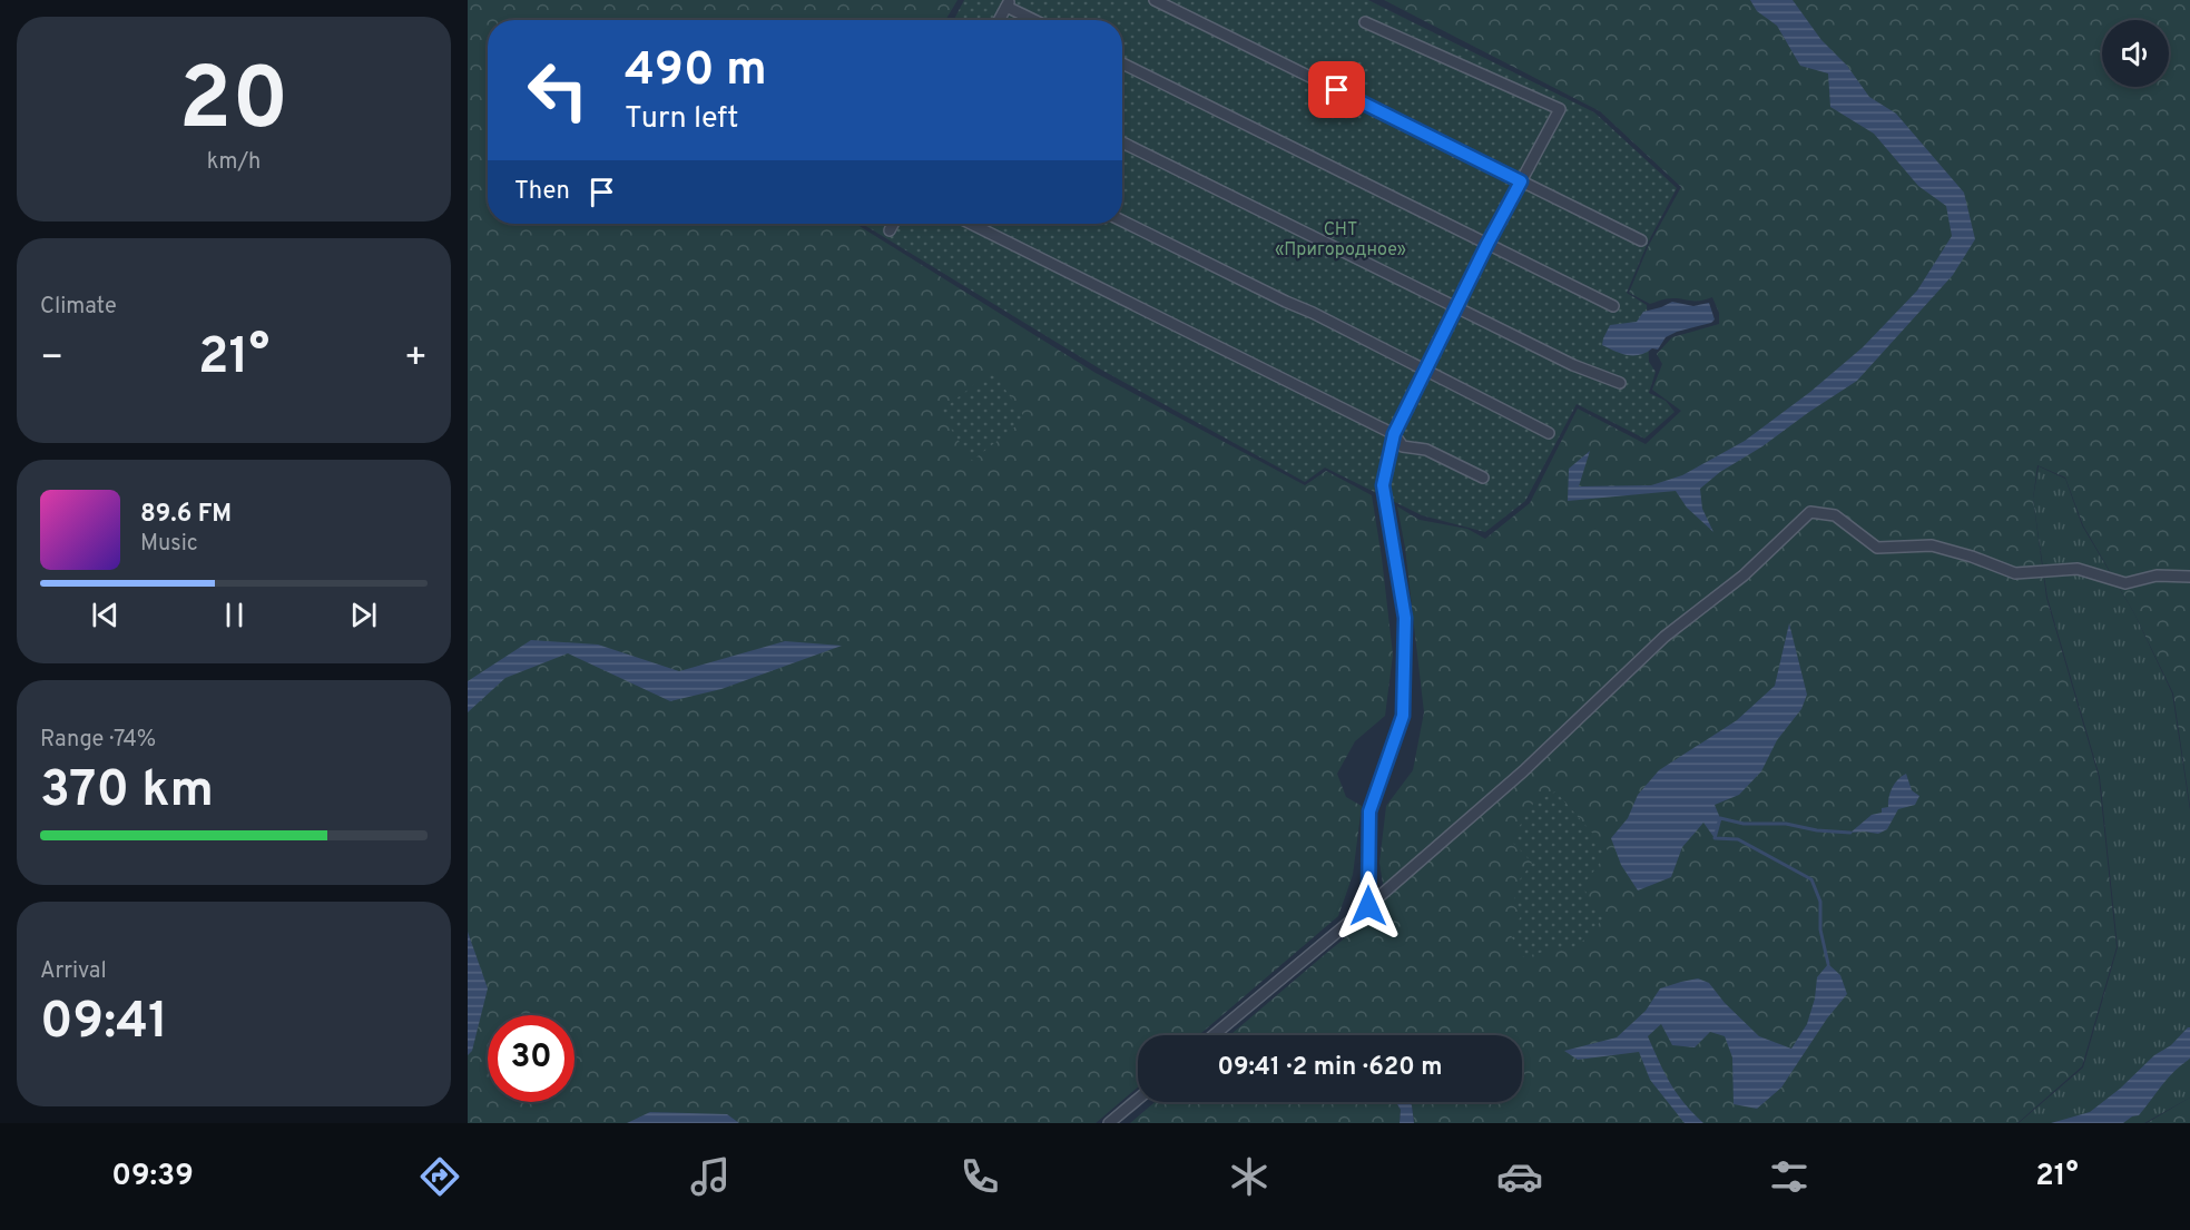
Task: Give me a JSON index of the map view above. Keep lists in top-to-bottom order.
{
  "parks": ["СНТ «Пригородное»"],
  "page": {
    "tile": [
      ["20", "km/h"],
      "Climate",
      ["Range · 74%", "370 km"],
      ["Arrival", "09:41"]
    ],
    "turn": ["490 m", "Turn left"],
    "then": "Then",
    "heat": ["−", "21°", "+"],
    "song": ["89.6 FM", "Music"],
    "limit": "30",
    "trip": "09:41 · 2 min · 620 m",
    "tabs": ["09:39", "21°"]
  }
}
